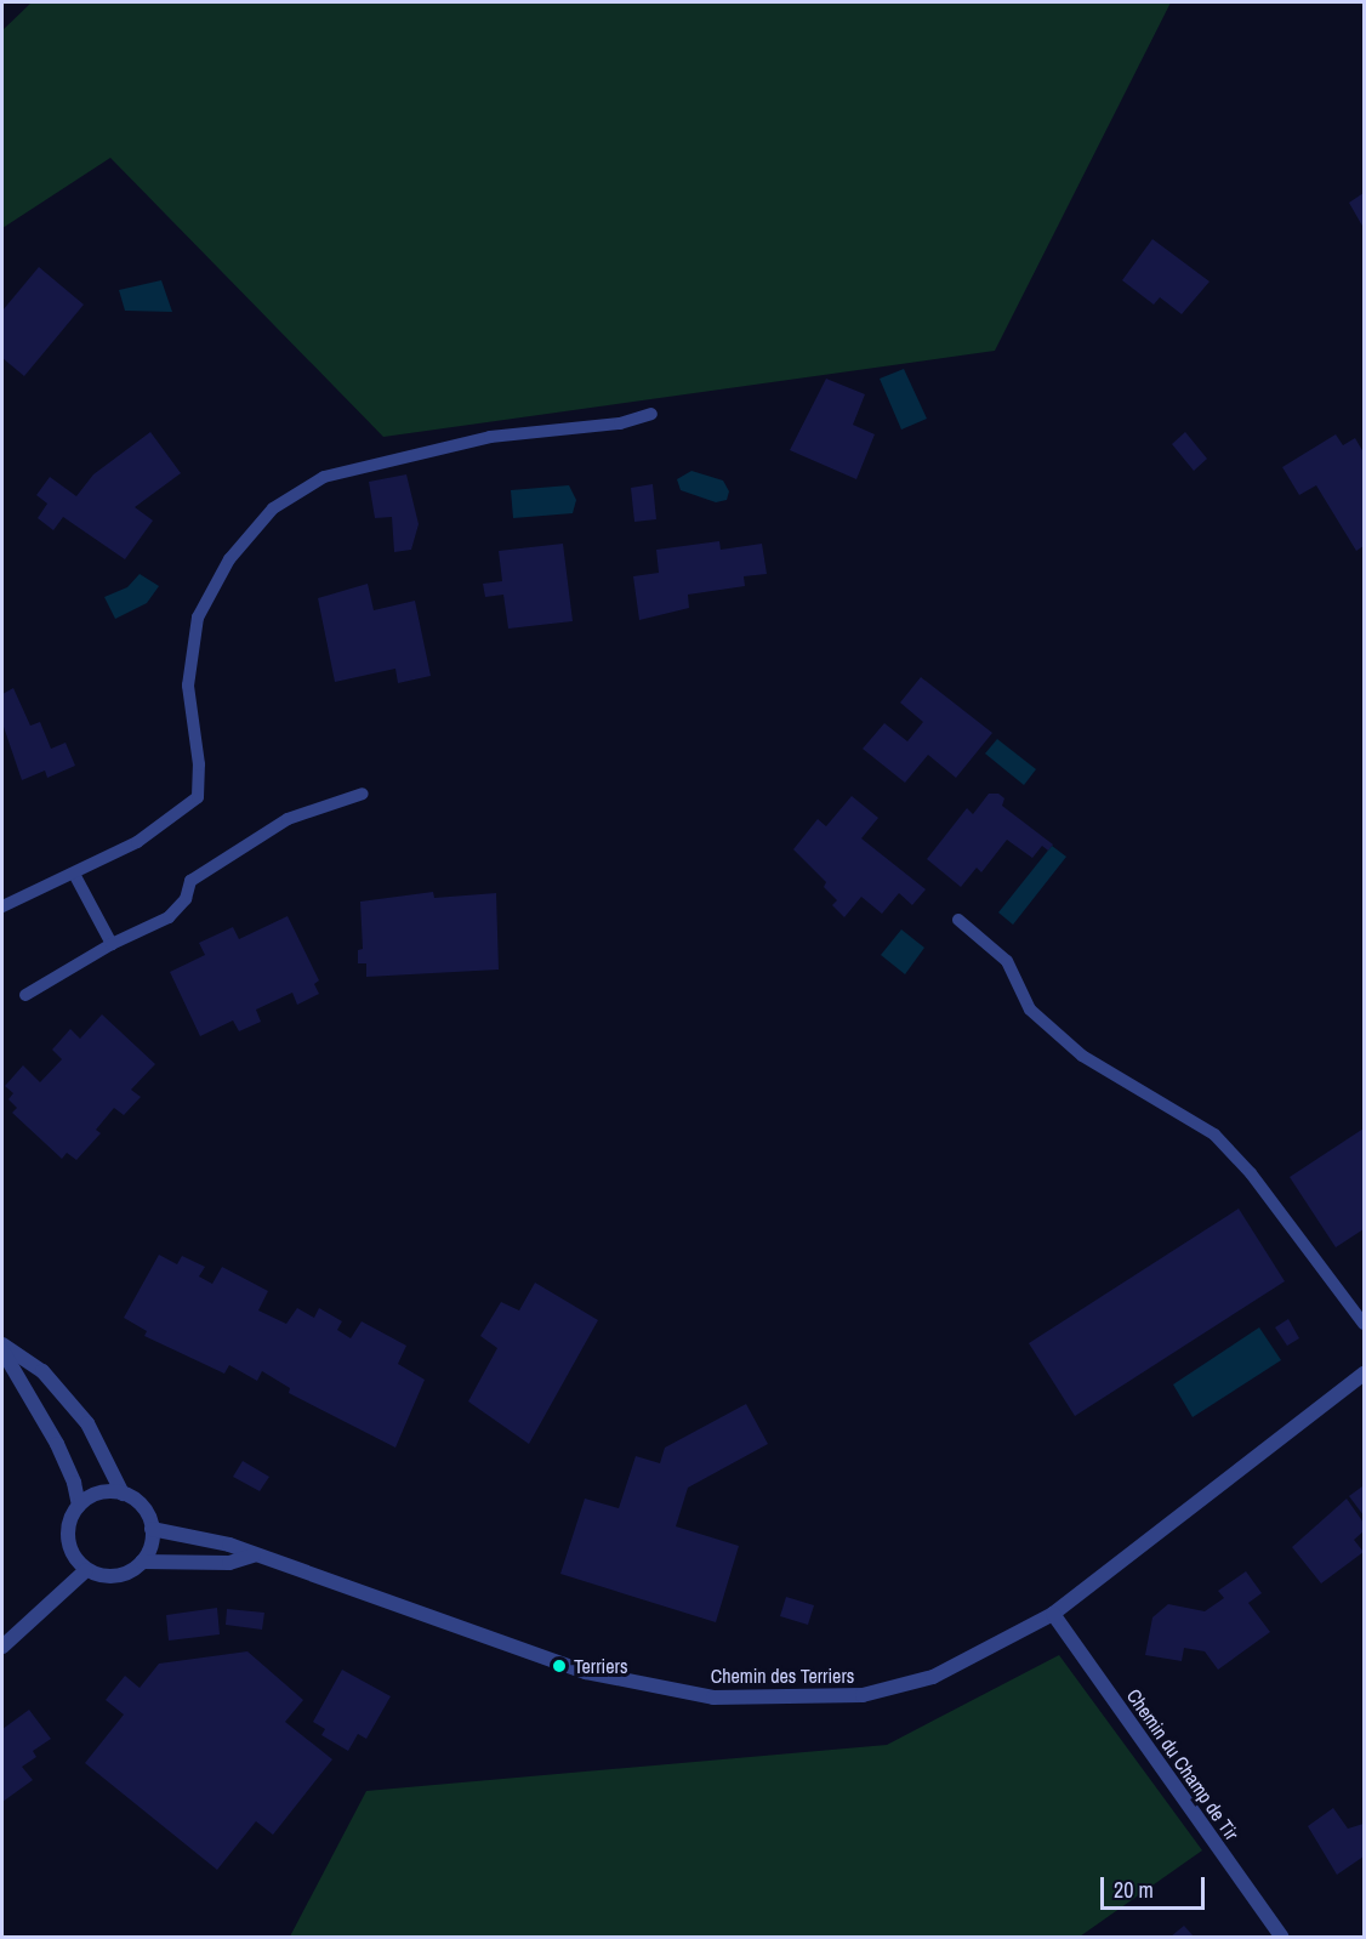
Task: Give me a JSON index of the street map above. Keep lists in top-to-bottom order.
{
  "streets": {
    "street": ["Chemin des Terriers", "Chemin du Champ de Tir"]
  },
  "crossings": [
    ["Chemin des Terriers", "Chemin du Champ de Tir"]
  ],
  "places": ["Terriers"],
  "scale_bar": "20 m"
}
